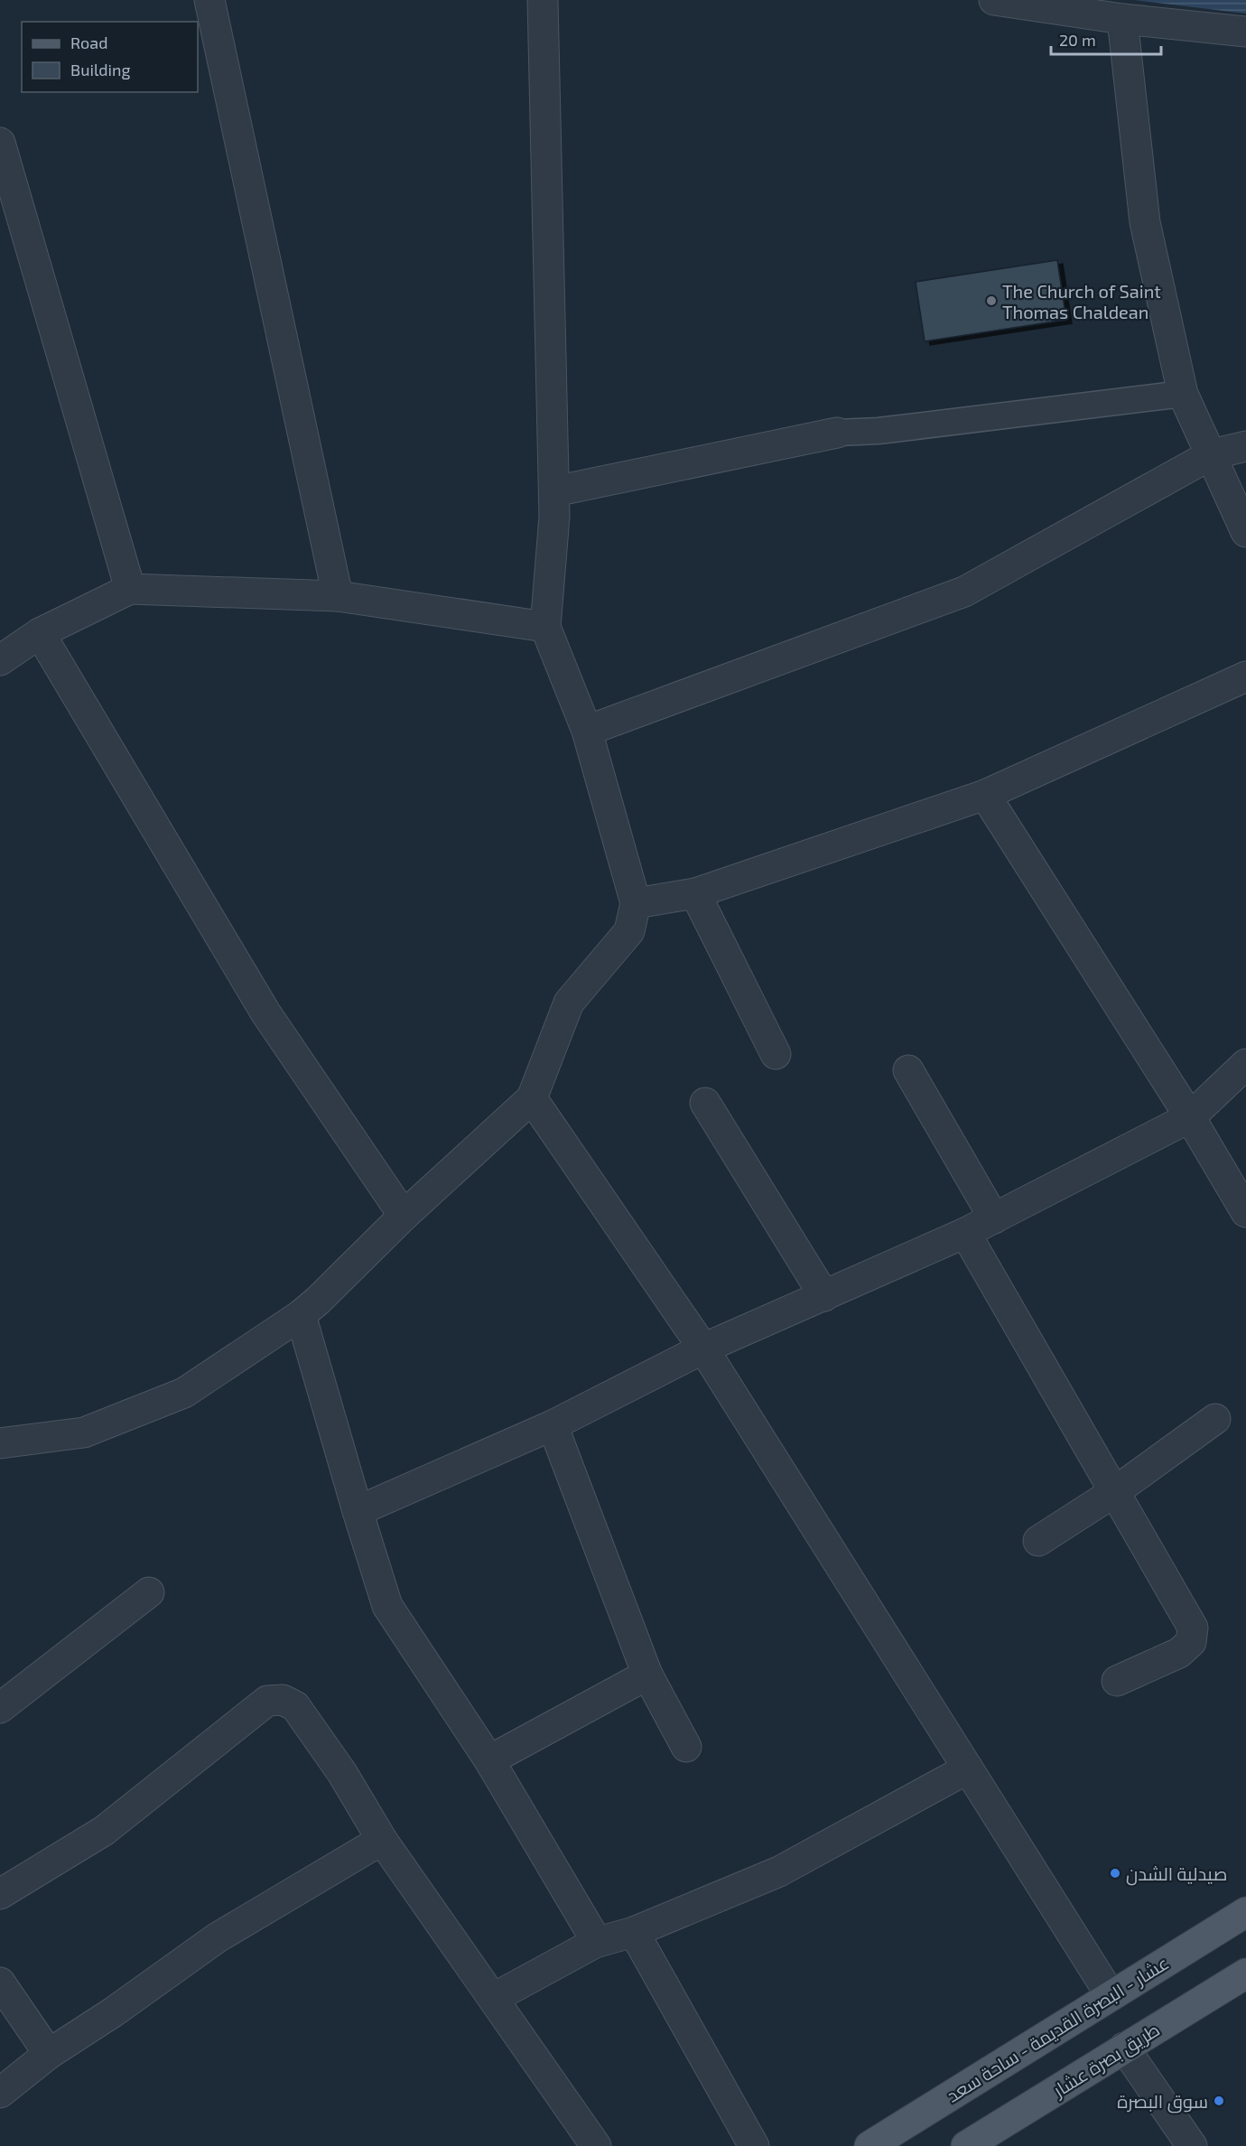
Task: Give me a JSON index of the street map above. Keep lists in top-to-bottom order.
{
  "streets": {
    "main road": ["عشار - البصرة القديمة - ساحة سعد", "طريق بصرة عشار"]
  },
  "places": ["The Church of Saint Thomas Chaldean", "صيدلية الشدن", "سوق البصرة"],
  "legend": ["Road", "Building"],
  "scale_bar": "20 m"
}
